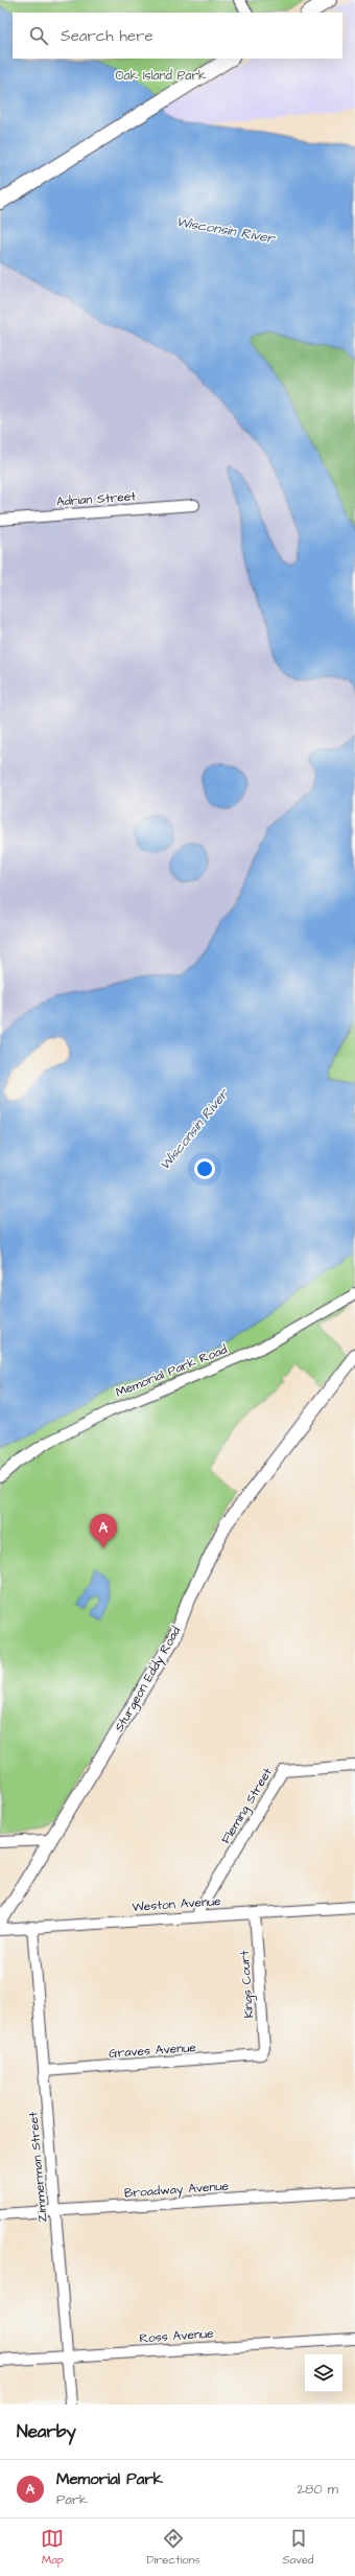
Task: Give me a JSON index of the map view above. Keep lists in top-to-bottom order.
{
  "streets": {
    "street": [
      "Adrian Street",
      "Memorial Park Road",
      "Sturgeon Eddy Road",
      "Fleming Street",
      "Weston Avenue",
      "Kings Court",
      "Graves Avenue",
      "Zimmerman Street",
      "Broadway Avenue",
      "Ross Avenue"
    ]
  },
  "crossings": [
    ["Fleming Street", "Weston Avenue"],
    ["Weston Avenue", "Kings Court"],
    ["Weston Avenue", "Zimmerman Street"],
    ["Kings Court", "Graves Avenue"],
    ["Graves Avenue", "Zimmerman Street"],
    ["Zimmerman Street", "Broadway Avenue"],
    ["Zimmerman Street", "Ross Avenue"]
  ],
  "water": ["Wisconsin River"],
  "parks": ["Oak Island Park"],
  "page": {
    "search": "Search here",
    "pins": "A",
    "heading": "Nearby",
    "list": [
      {
        "mark": "A",
        "name": "Memorial Park",
        "note": "Park",
        "value": "280 m"
      }
    ],
    "nav": ["Map", "Directions", "Saved"]
  }
}
